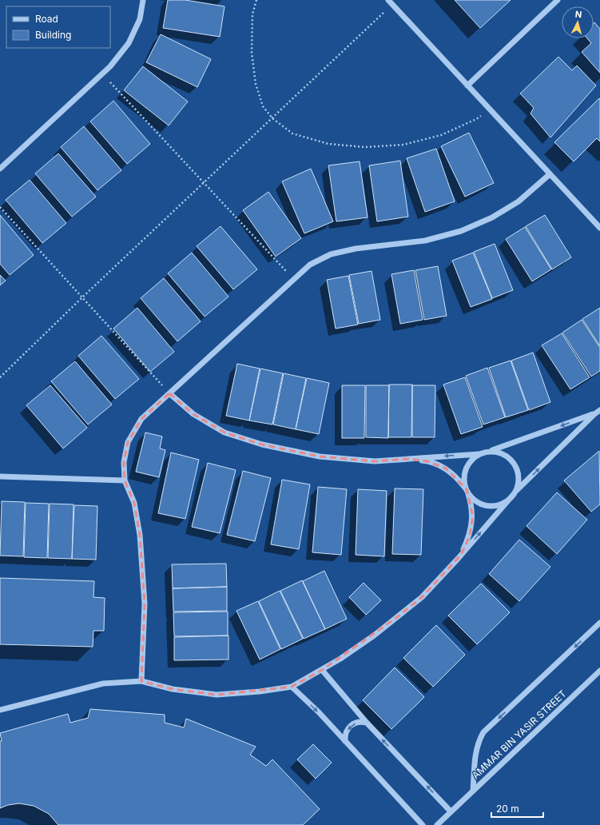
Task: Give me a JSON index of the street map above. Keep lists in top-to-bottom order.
{
  "streets": {
    "street": ["AMMAR BIN YASIR STREET"]
  },
  "legend": ["Road", "Building"],
  "scale_bar": "20 m",
  "north": "top"
}
